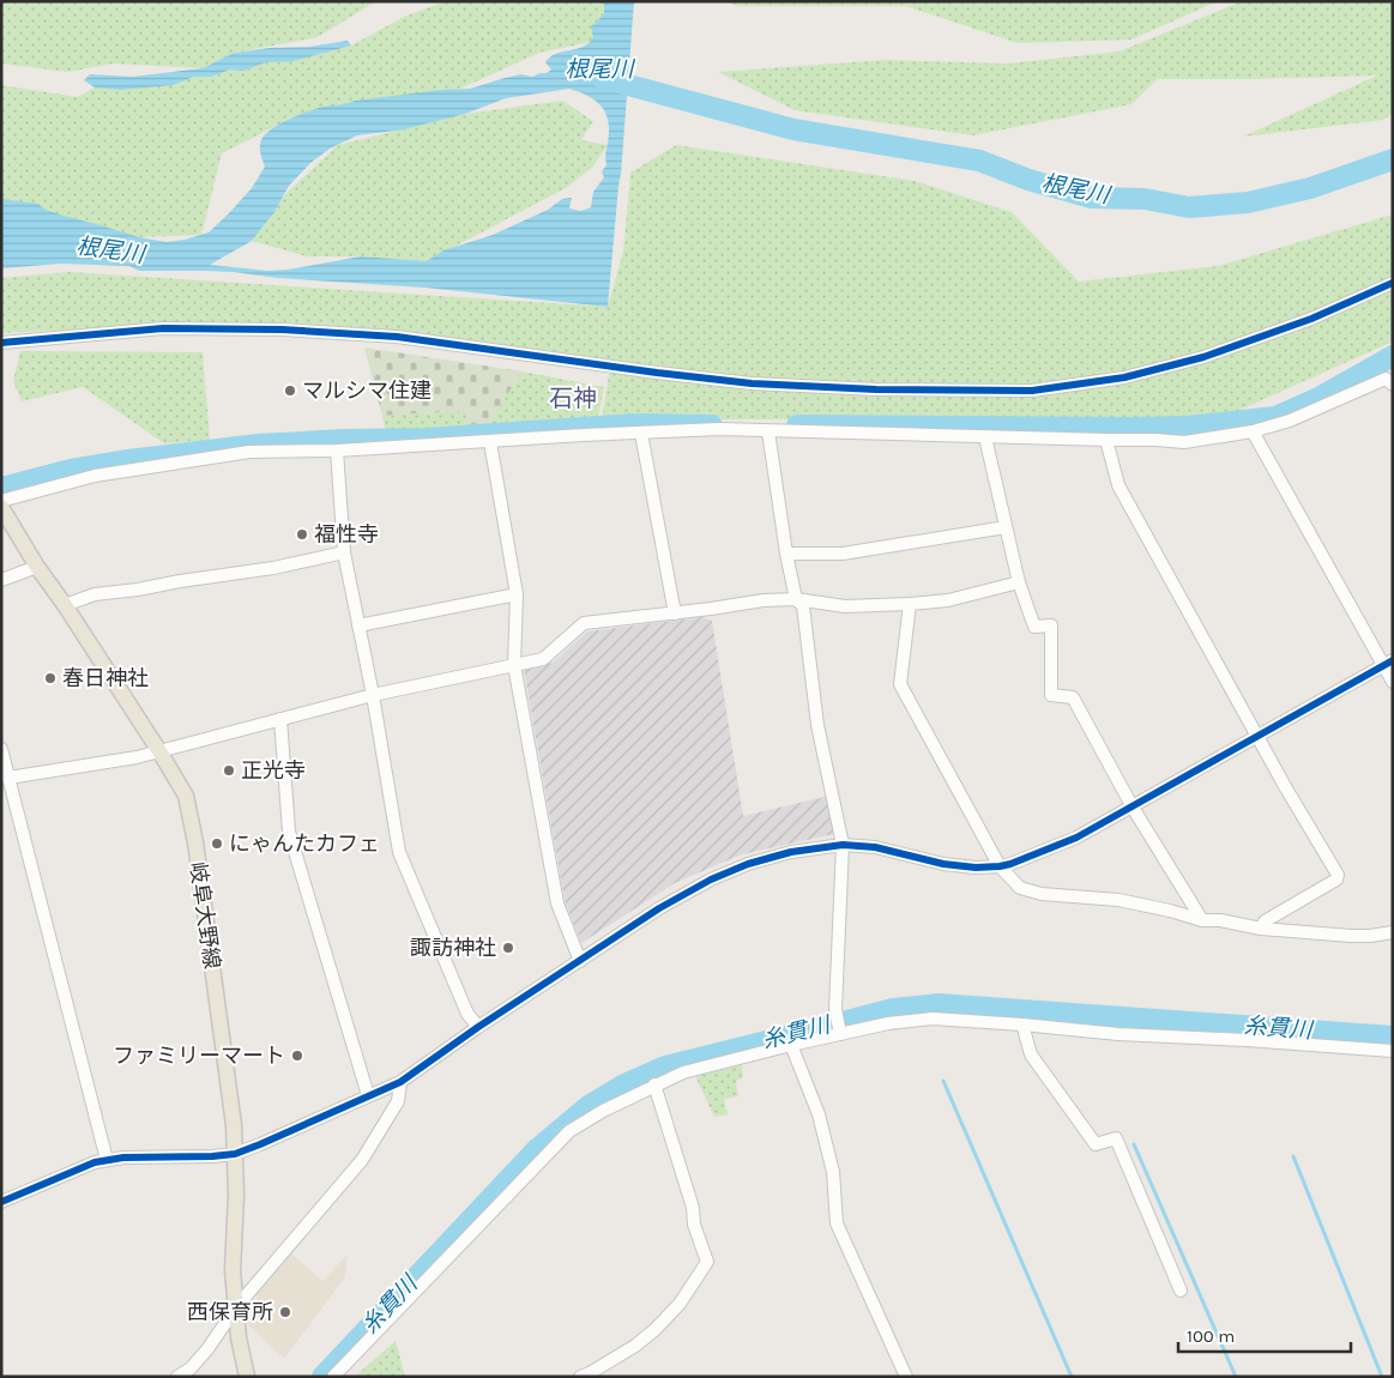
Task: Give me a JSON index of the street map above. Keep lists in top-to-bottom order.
{
  "streets": {
    "main road": ["岐阜大野線"]
  },
  "districts": ["石神"],
  "water": ["根尾川", "糸貫川"],
  "places": [
    "マルシマ住建",
    "福性寺",
    "春日神社",
    "正光寺",
    "にゃんたカフェ",
    "諏訪神社",
    "ファミリーマート",
    "西保育所"
  ],
  "scale_bar": "100 m"
}
